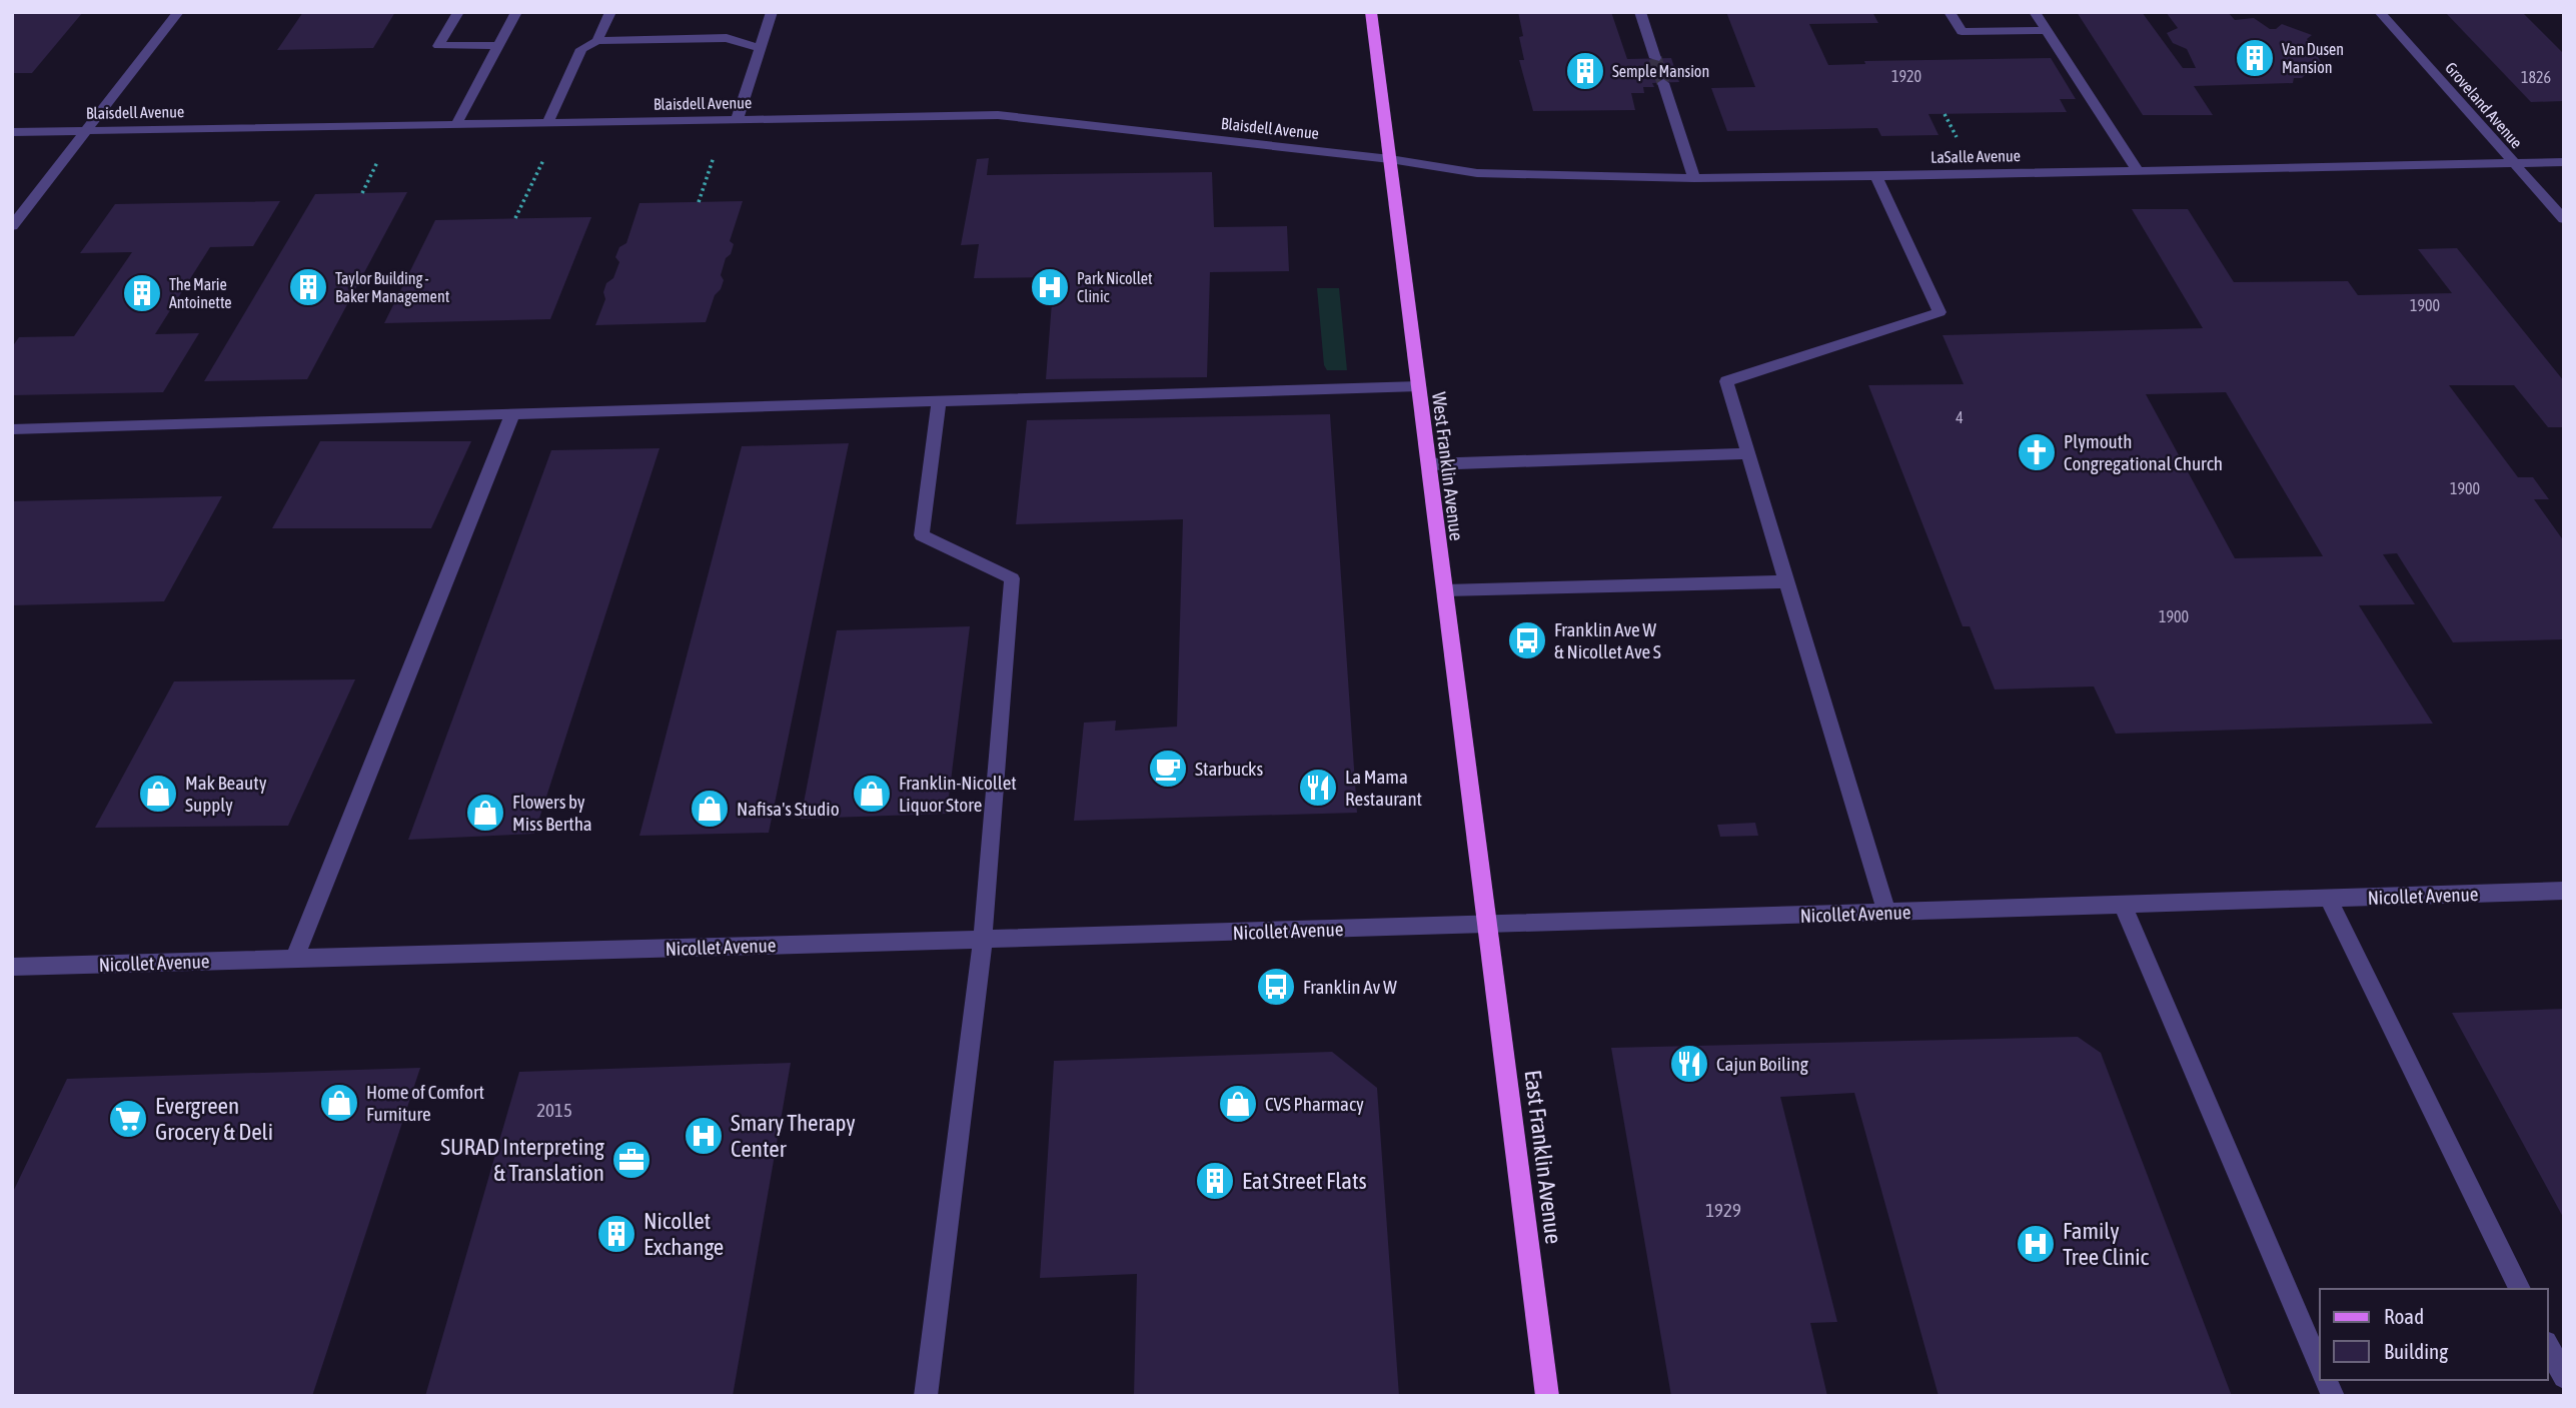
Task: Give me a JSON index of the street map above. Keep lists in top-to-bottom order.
{
  "streets": {
    "main road": ["West Franklin Avenue", "East Franklin Avenue"],
    "street": [
      "Blaisdell Avenue",
      "Groveland Avenue",
      "LaSalle Avenue",
      "Nicollet Avenue"
    ]
  },
  "crossings": [
    ["Blaisdell Avenue", "LaSalle Avenue"],
    ["Blaisdell Avenue", "West Franklin Avenue"],
    ["Groveland Avenue", "LaSalle Avenue"],
    ["LaSalle Avenue", "West Franklin Avenue"],
    ["West Franklin Avenue", "Nicollet Avenue"],
    ["West Franklin Avenue", "East Franklin Avenue"],
    ["Nicollet Avenue", "East Franklin Avenue"]
  ],
  "places": {
    "building": [
      "Van Dusen Mansion",
      "Semple Mansion",
      "Taylor Building - Baker Management",
      "The Marie Antoinette",
      "Eat Street Flats",
      "Nicollet Exchange"
    ],
    "hospital": ["Park Nicollet Clinic", "Smary Therapy Center", "Family Tree Clinic"],
    "church": ["Plymouth Congregational Church"],
    "bus stop": ["Franklin Ave W & Nicollet Ave S", "Franklin Av W"],
    "cafe": ["Starbucks"],
    "restaurant": ["La Mama Restaurant", "Cajun Boiling"],
    "shop": [
      "Mak Beauty Supply",
      "Franklin-Nicollet Liquor Store",
      "Nafisa's Studio",
      "Flowers by Miss Bertha",
      "Home of Comfort Furniture",
      "CVS Pharmacy"
    ],
    "supermarket": ["Evergreen Grocery & Deli"],
    "office": ["SURAD Interpreting & Translation"]
  },
  "house_numbers": [
    "1920",
    "1826",
    "1900",
    "4",
    "1900",
    "1900",
    "2015",
    "1929"
  ],
  "legend": ["Road", "Building"]
}
